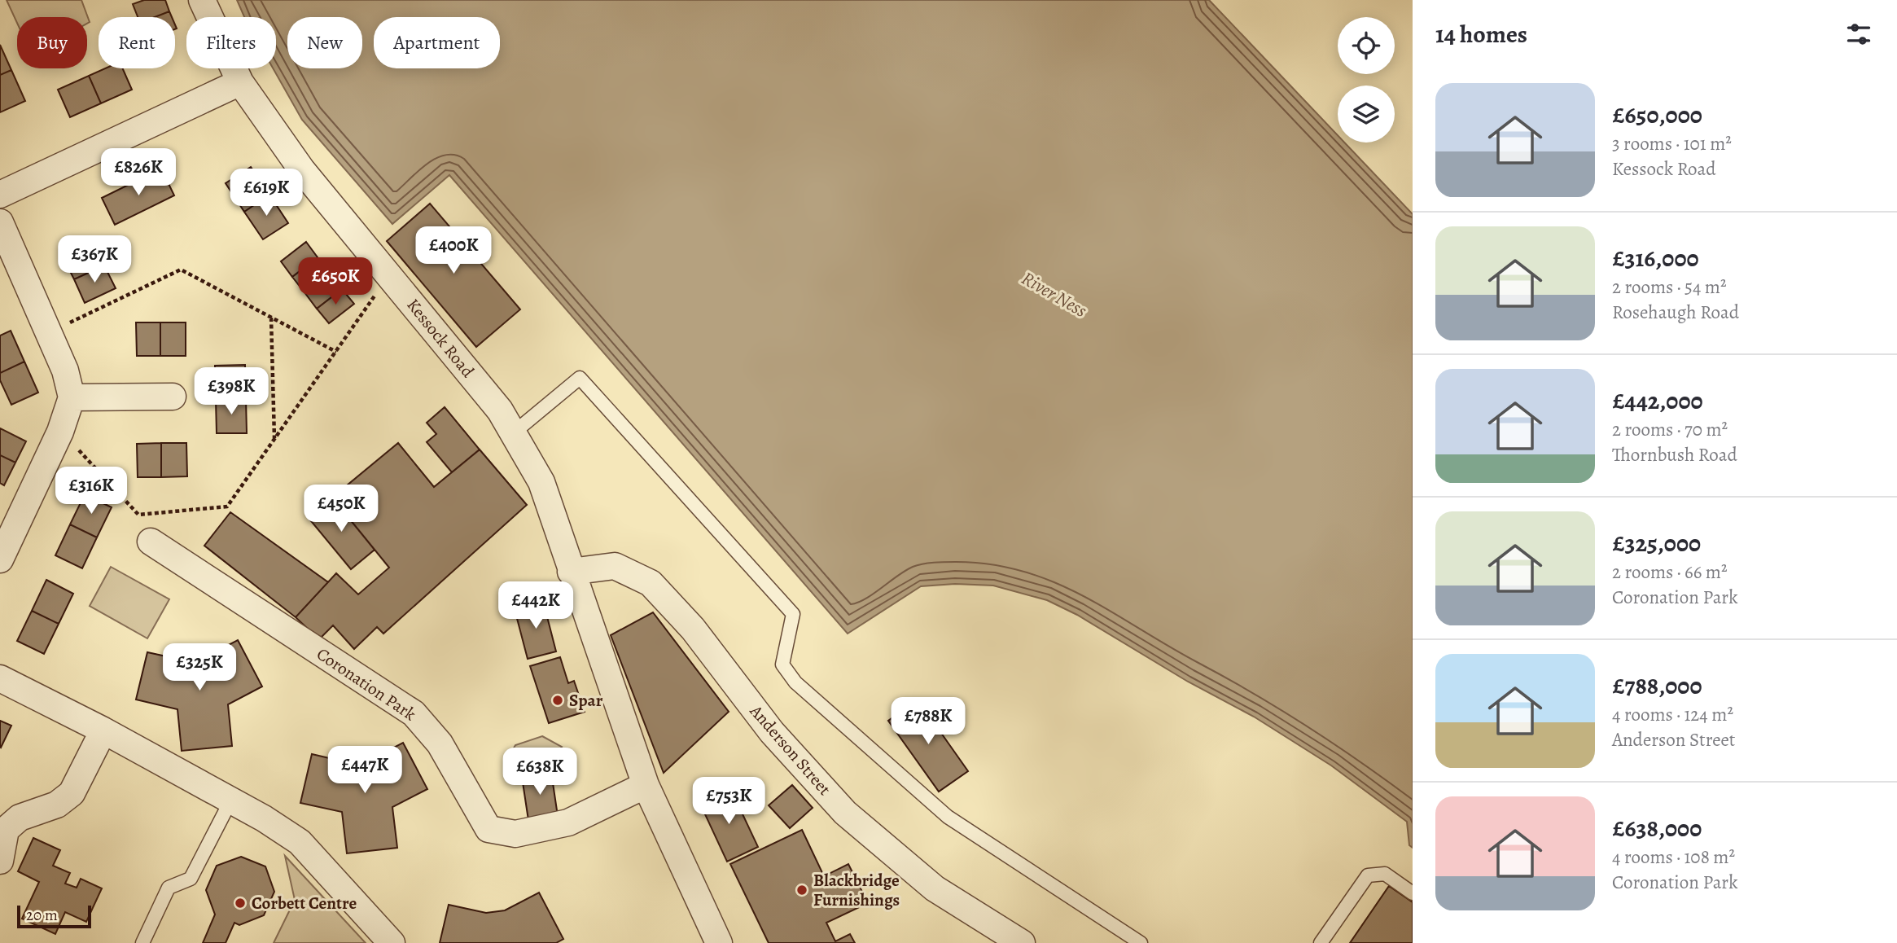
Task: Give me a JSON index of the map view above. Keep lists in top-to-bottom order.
{
  "streets": {
    "street": ["Kessock Road", "Coronation Park", "Anderson Street"]
  },
  "crossings": [
    ["Kessock Road", "Coronation Park"],
    ["Kessock Road", "Anderson Street"]
  ],
  "water": ["River Ness"],
  "places": ["Spar", "Blackbridge Furnishings", "Corbett Centre"],
  "scale_bar": "20 m",
  "page": {
    "heading": "14 homes",
    "chip": [
      "Buy",
      "Rent",
      "Filters",
      "New",
      "Apartment"
    ],
    "list": [
      {
        "name": "£650,000",
        "note": "3 rooms · 101 m² · Kessock Road"
      },
      {
        "name": "£316,000",
        "note": "2 rooms · 54 m² · Rosehaugh Road"
      },
      {
        "name": "£442,000",
        "note": "2 rooms · 70 m² · Thornbush Road"
      },
      {
        "name": "£325,000",
        "note": "2 rooms · 66 m² · Coronation Park"
      },
      {
        "name": "£788,000",
        "note": "4 rooms · 124 m² · Anderson Street"
      },
      {
        "name": "£638,000",
        "note": "4 rooms · 108 m² · Coronation Park"
      }
    ],
    "price": [
      "£826K",
      "£619K",
      "£400K",
      "£367K",
      "£650K",
      "£398K",
      "£316K",
      "£450K",
      "£442K",
      "£325K",
      "£788K",
      "£447K",
      "£638K",
      "£753K"
    ],
    "scale": "20 m"
  }
}
